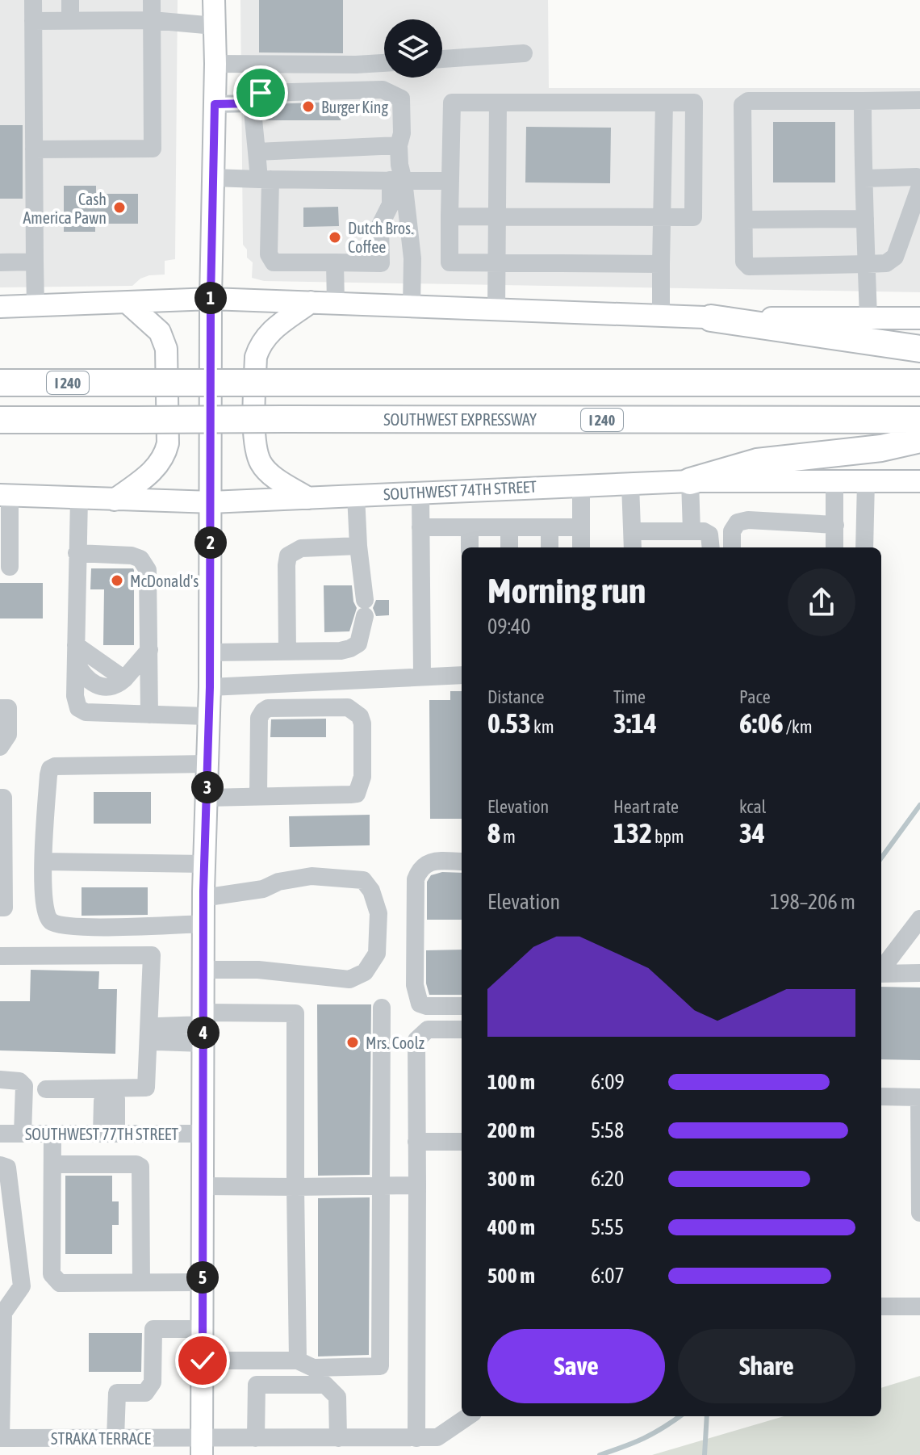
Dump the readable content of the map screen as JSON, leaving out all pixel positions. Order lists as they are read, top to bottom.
{
  "streets": {
    "highway": ["I 240", "SOUTHWEST EXPRESSWAY"],
    "main road": ["SOUTHWEST 74TH STREET"],
    "street": ["SOUTHWEST 77TH STREET", "STRAKA TERRACE"]
  },
  "places": [
    "Burger King",
    "Cash America Pawn",
    "Dutch Bros. Coffee",
    "McDonald's",
    "Mrs. Coolz"
  ],
  "page": {
    "pins": [
      "1",
      "2",
      "3",
      "4",
      "5"
    ],
    "heading": ["Morning run", "09:40"],
    "stats": [
      ["Distance", "0.53 km"],
      ["Time", "3:14"],
      ["Pace", "6:06 /km"],
      ["Elevation", "8 m"],
      ["Heart rate", "132 bpm"],
      ["kcal", "34"]
    ],
    "chart": ["Elevation", "198–206 m"],
    "list": [
      {
        "name": "100 m",
        "note": "6:09"
      },
      {
        "name": "200 m",
        "note": "5:58"
      },
      {
        "name": "300 m",
        "note": "6:20"
      },
      {
        "name": "400 m",
        "note": "5:55"
      },
      {
        "name": "500 m",
        "note": "6:07"
      }
    ],
    "buttons": ["Save", "Share"]
  }
}
